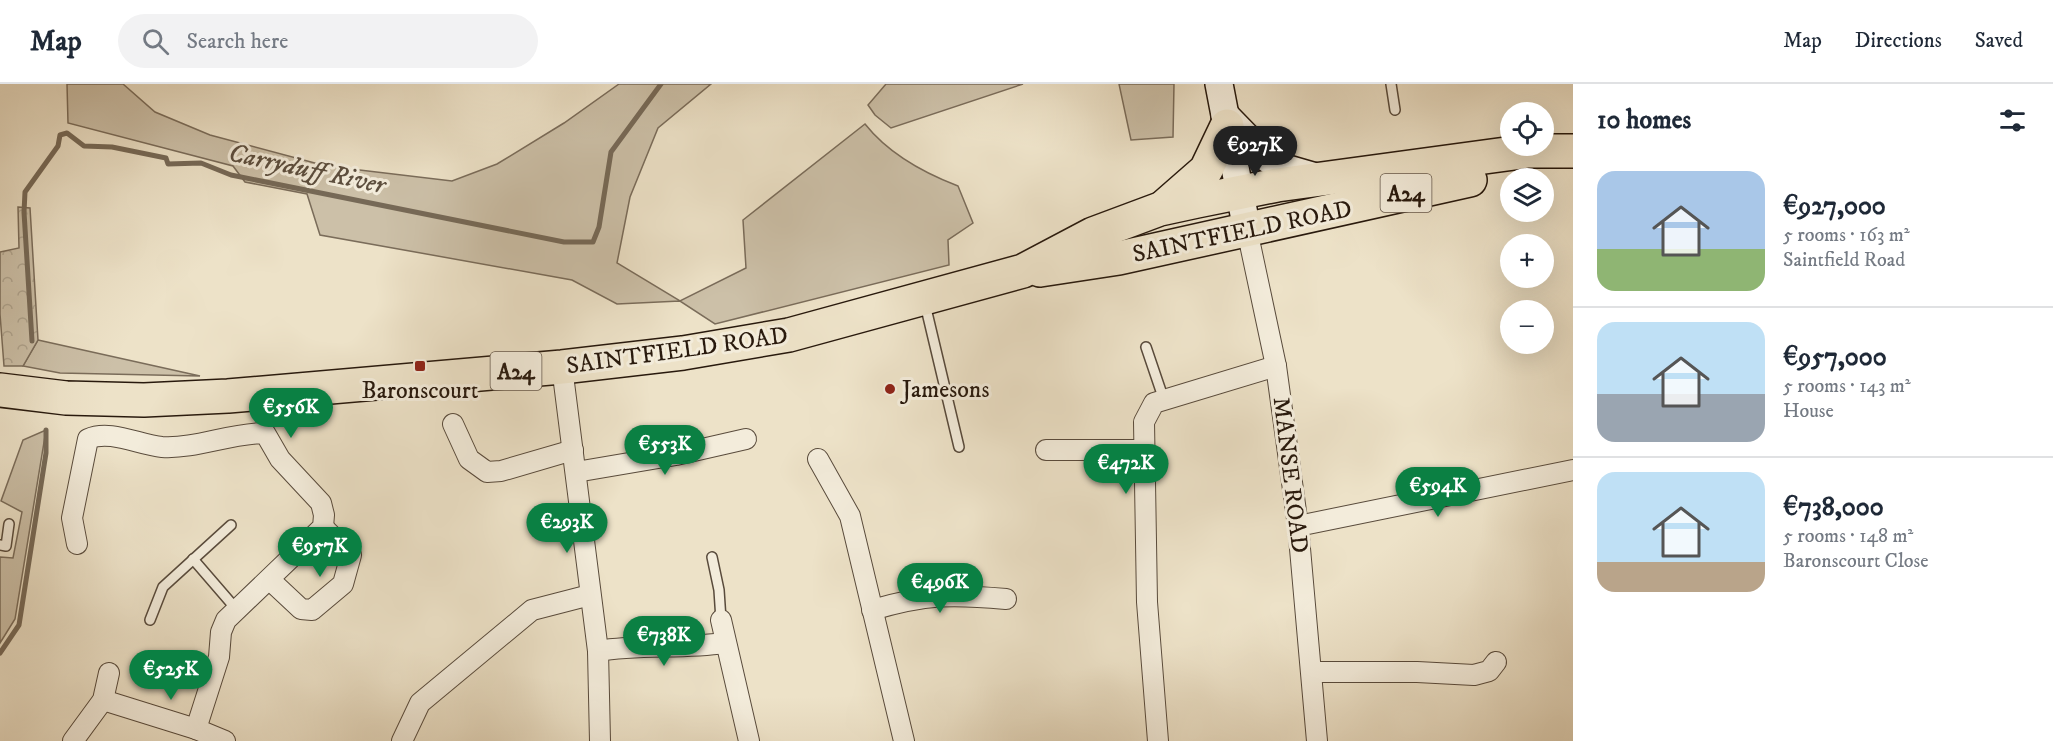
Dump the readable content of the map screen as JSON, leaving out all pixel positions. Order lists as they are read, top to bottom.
{
  "streets": {
    "highway": ["A24", "SAINTFIELD ROAD"],
    "street": ["MANSE ROAD"]
  },
  "crossings": [
    ["SAINTFIELD ROAD", "MANSE ROAD"]
  ],
  "water": ["Carryduff River"],
  "places": {
    "transit": ["Baronscourt"],
    "other": ["Jamesons"]
  },
  "page": {
    "header": "Map",
    "search": "Search here",
    "nav": ["Map", "Directions", "Saved"],
    "heading": "10 homes",
    "map_buttons": ["+", "−"],
    "price": [
      "€927K",
      "€556K",
      "€553K",
      "€472K",
      "€594K",
      "€293K",
      "€957K",
      "€496K",
      "€738K",
      "€525K"
    ],
    "list": [
      {
        "name": "€927,000",
        "note": "5 rooms · 163 m² · Saintfield Road"
      },
      {
        "name": "€957,000",
        "note": "5 rooms · 143 m² · House"
      },
      {
        "name": "€738,000",
        "note": "5 rooms · 148 m² · Baronscourt Close"
      }
    ]
  }
}
